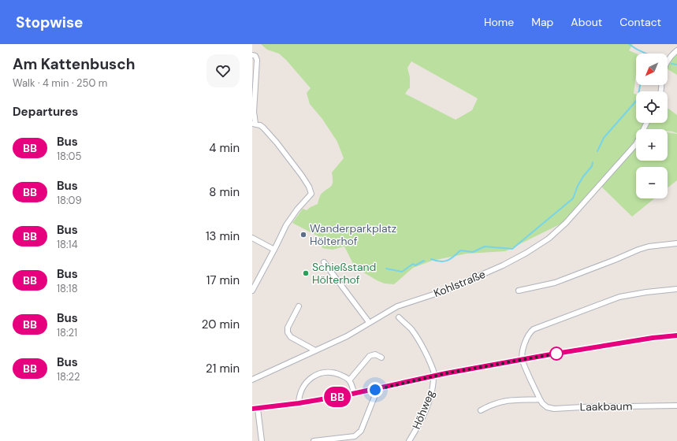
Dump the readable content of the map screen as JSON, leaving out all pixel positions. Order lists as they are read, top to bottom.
{
  "streets": {
    "street": ["Kohlstraße", "Laakbaum", "Höhweg"]
  },
  "places": ["Wanderparkplatz Hölterhof", "Schießstand Hölterhof"],
  "lines": ["bus line BB"],
  "north": "bottom left",
  "page": {
    "header": "Stopwise",
    "nav": [
      "Home",
      "Map",
      "About",
      "Contact"
    ],
    "heading": [
      ["Am Kattenbusch", "Walk · 4 min · 250 m"],
      "Departures"
    ],
    "on_map": "BB",
    "map_buttons": ["+", "−"],
    "list": [
      {
        "mark": "BB",
        "name": "Bus",
        "note": "18:05",
        "value": "4 min"
      },
      {
        "mark": "BB",
        "name": "Bus",
        "note": "18:09",
        "value": "8 min"
      },
      {
        "mark": "BB",
        "name": "Bus",
        "note": "18:14",
        "value": "13 min"
      },
      {
        "mark": "BB",
        "name": "Bus",
        "note": "18:18",
        "value": "17 min"
      },
      {
        "mark": "BB",
        "name": "Bus",
        "note": "18:21",
        "value": "20 min"
      },
      {
        "mark": "BB",
        "name": "Bus",
        "note": "18:22",
        "value": "21 min"
      }
    ]
  }
}
